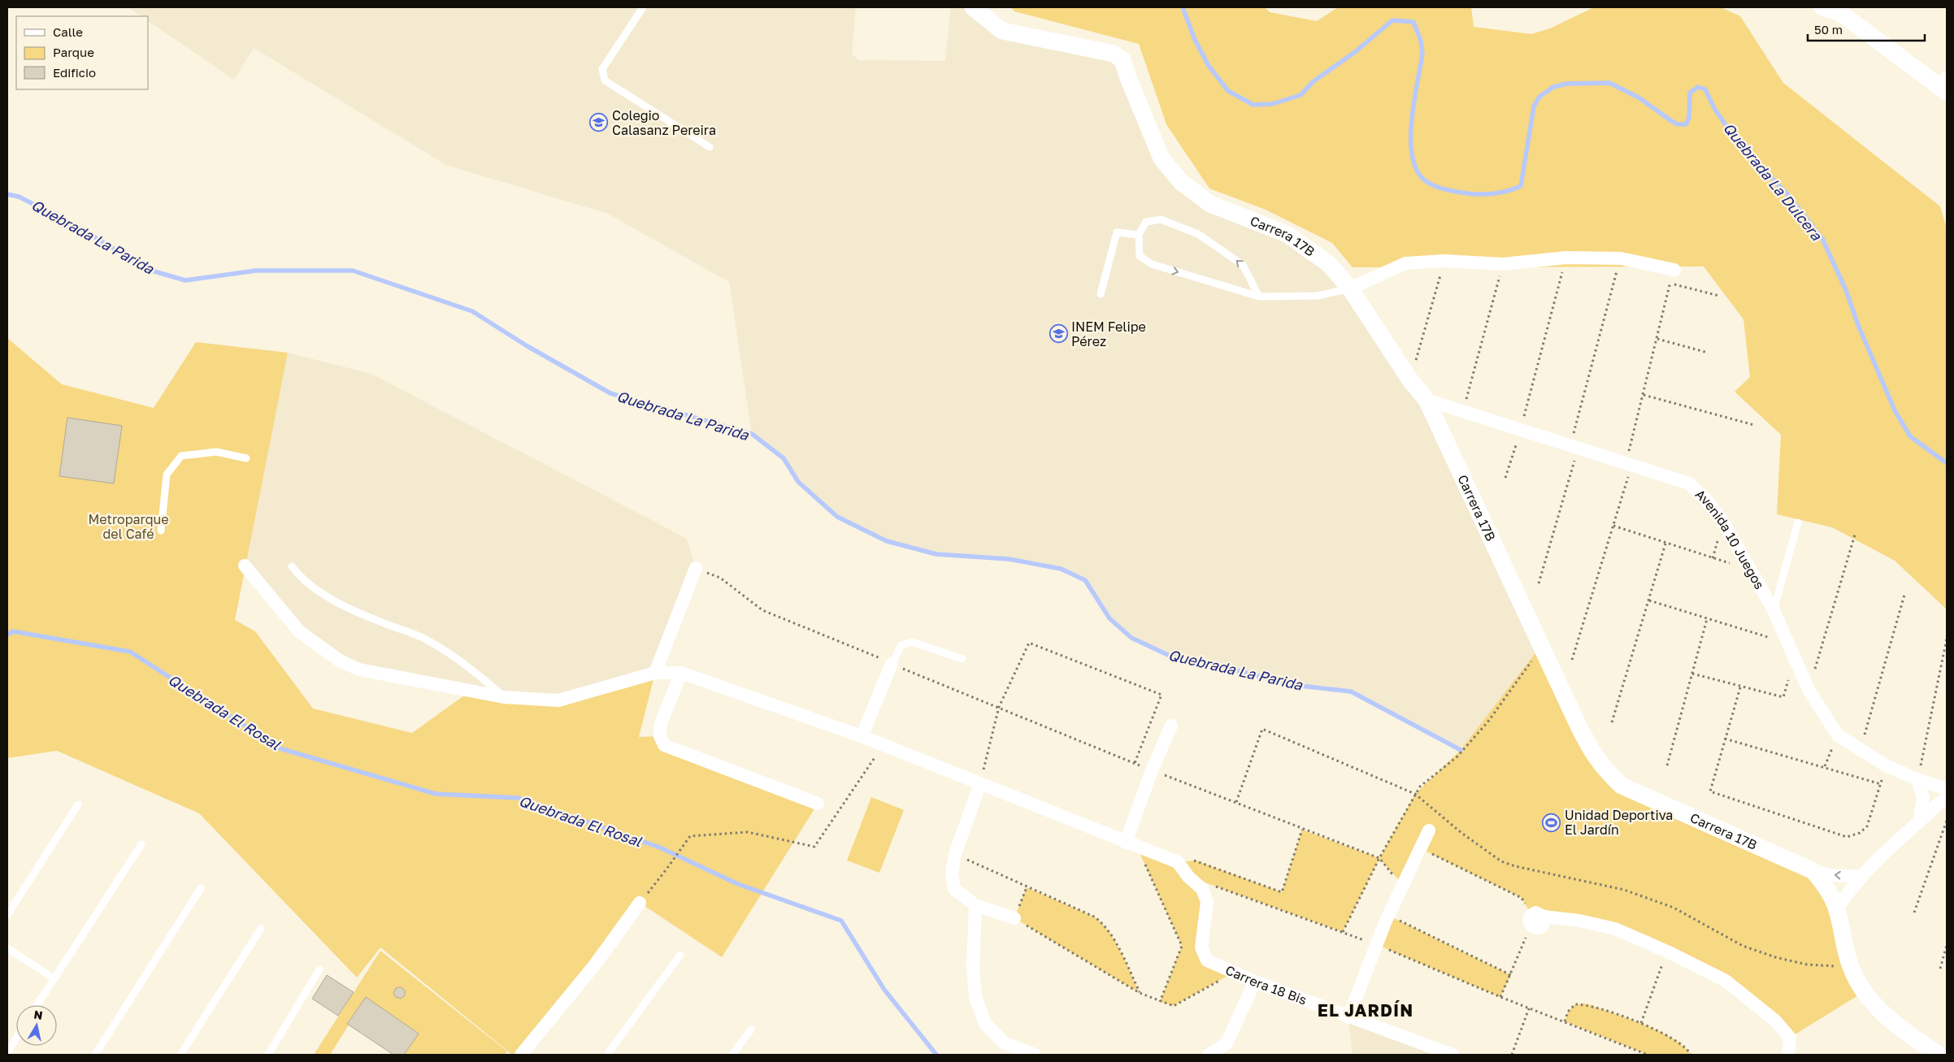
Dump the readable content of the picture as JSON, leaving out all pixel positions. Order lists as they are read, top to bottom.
{
  "streets": {
    "street": ["Carrera 17B", "Avenida 10 Juegos", "Carrera 18 Bis"]
  },
  "crossings": [
    ["Carrera 17B", "Avenida 10 Juegos"]
  ],
  "districts": ["EL JARDÍN"],
  "water": ["Quebrada La Dulcera", "Quebrada La Parida", "Quebrada El Rosal"],
  "parks": ["Metroparque del Café"],
  "places": {
    "school or university": ["Colegio Calasanz Pereira", "INEM Felipe Pérez"],
    "sports": ["Unidad Deportiva El Jardín"]
  },
  "legend": ["Calle", "Parque", "Edificio"],
  "scale_bar": "50 m",
  "north": "top"
}
